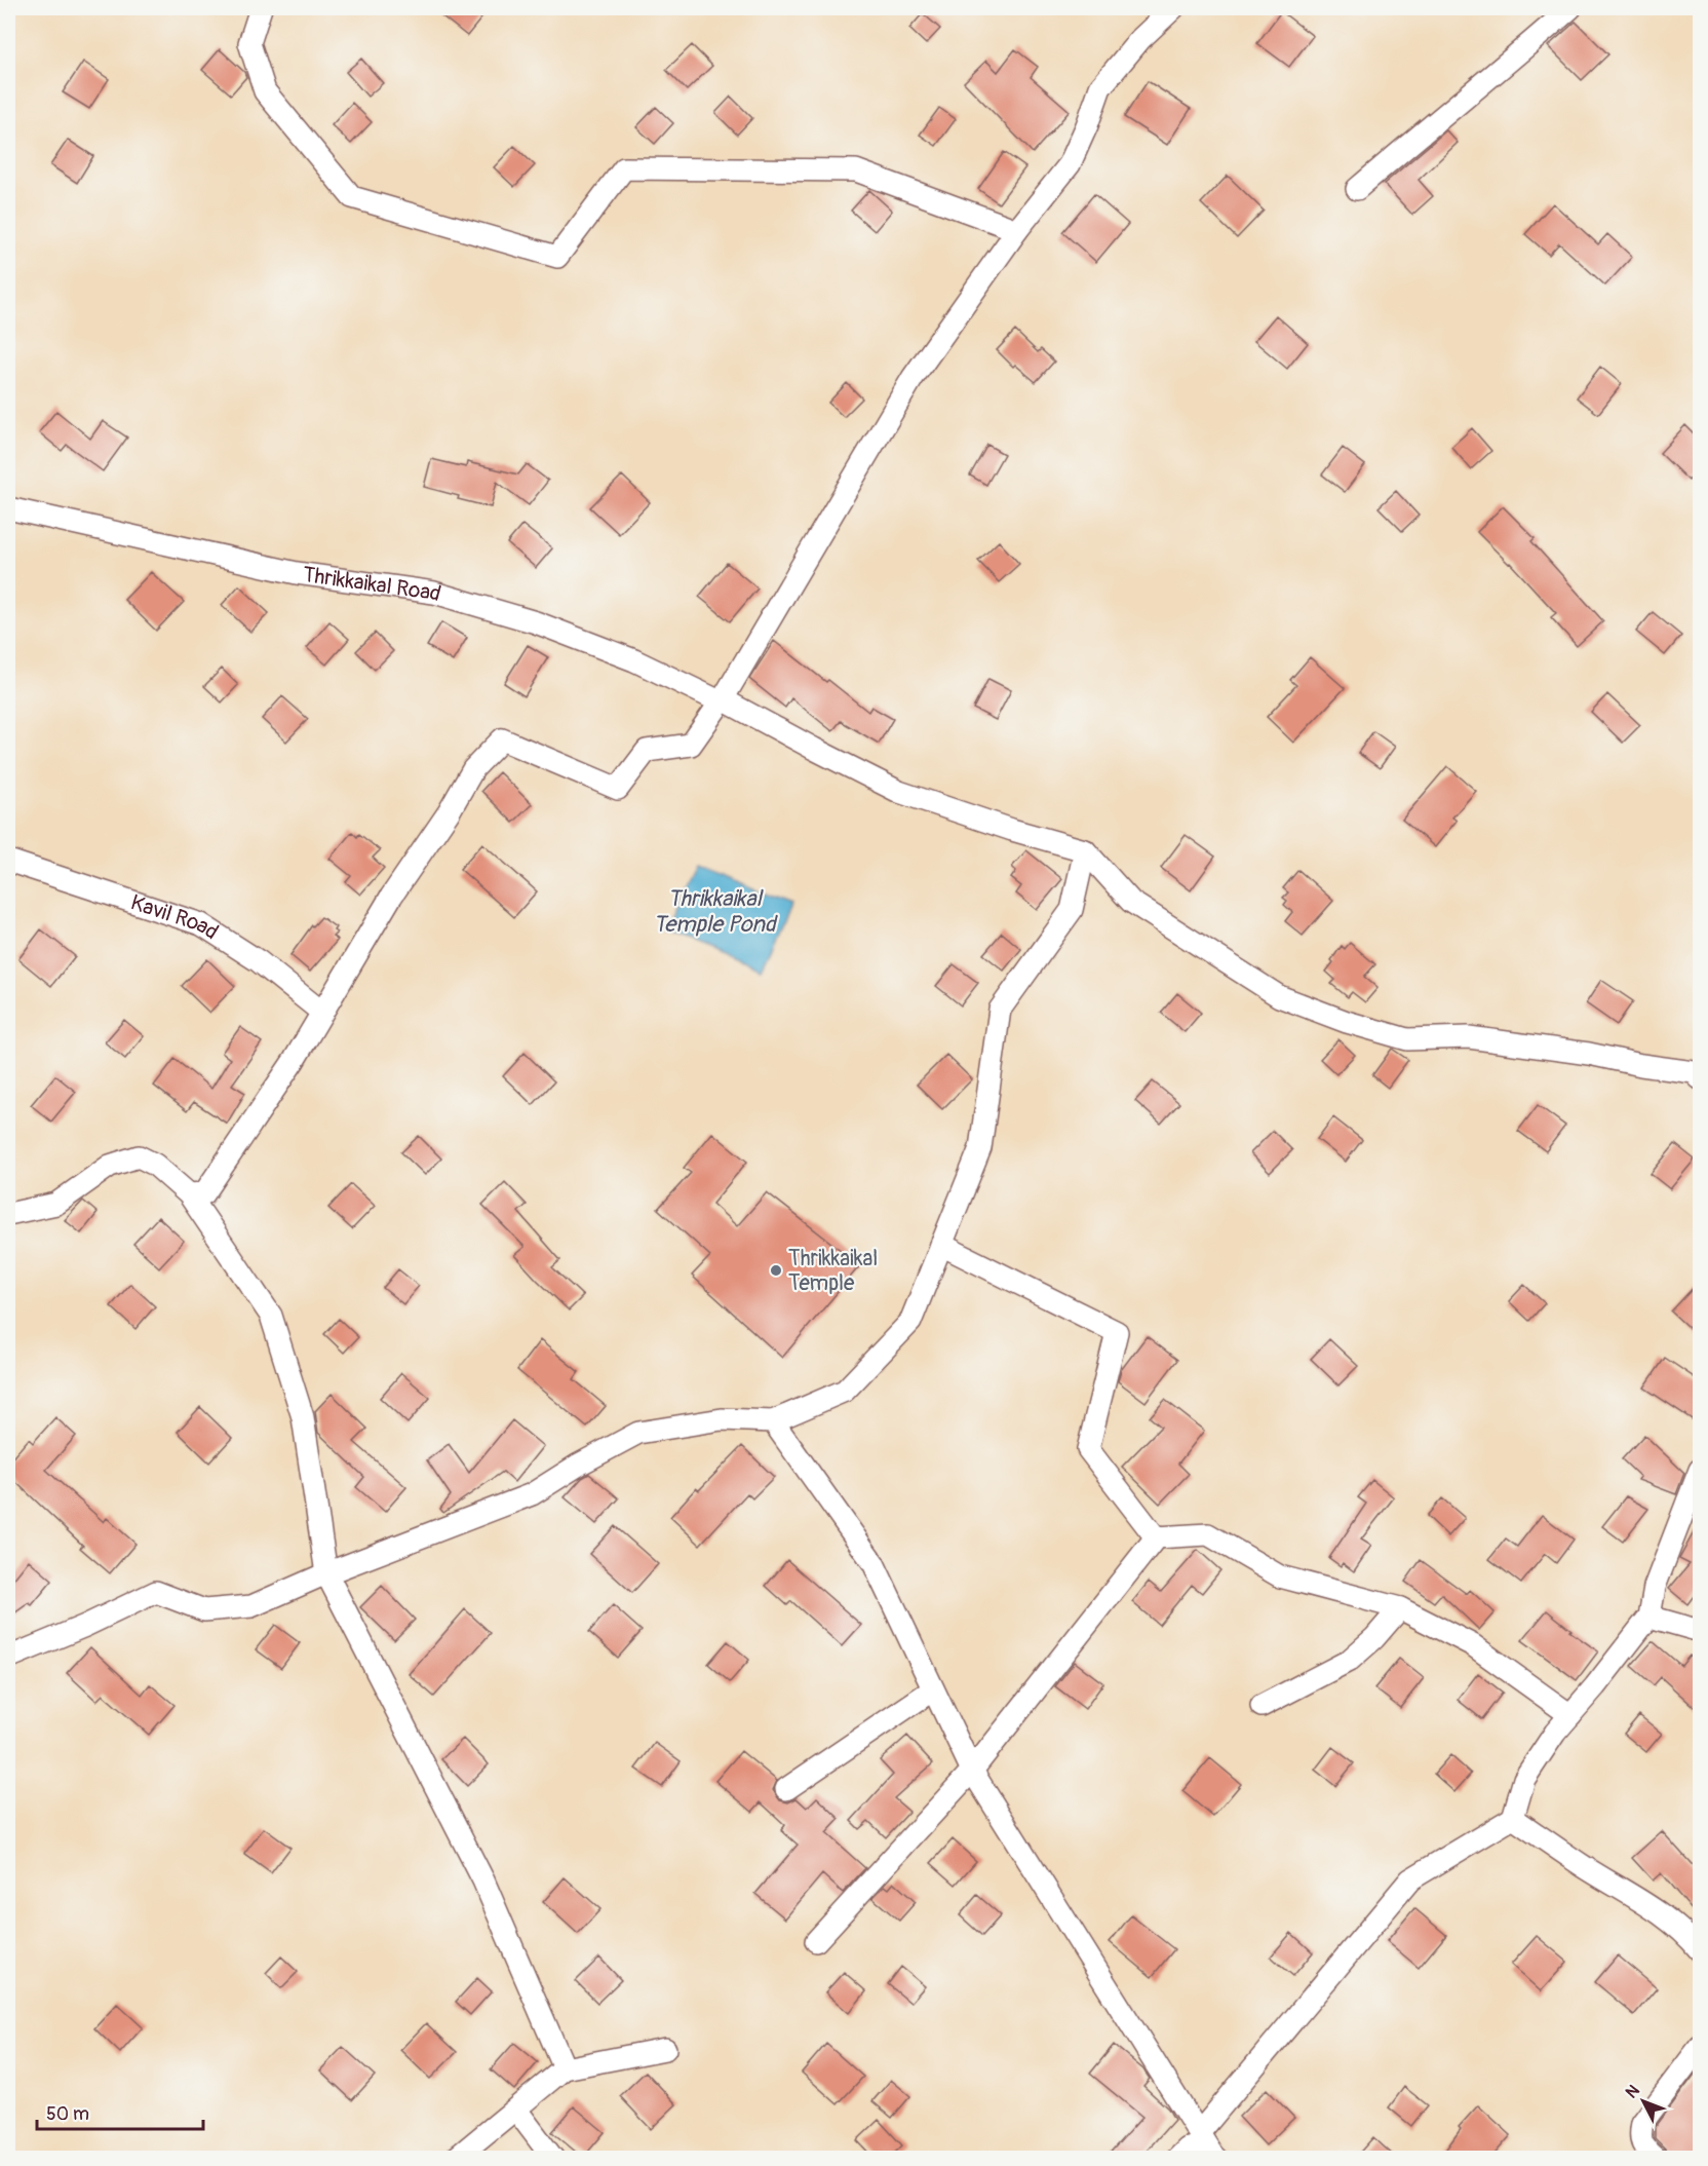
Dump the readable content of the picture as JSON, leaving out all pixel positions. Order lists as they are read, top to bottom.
{
  "streets": {
    "street": ["Thrikkaikal Road", "Kavil Road"]
  },
  "water": ["Thrikkaikal Temple Pond"],
  "places": ["Thrikkaikal Temple"],
  "scale_bar": "50 m",
  "north": "top left"
}
